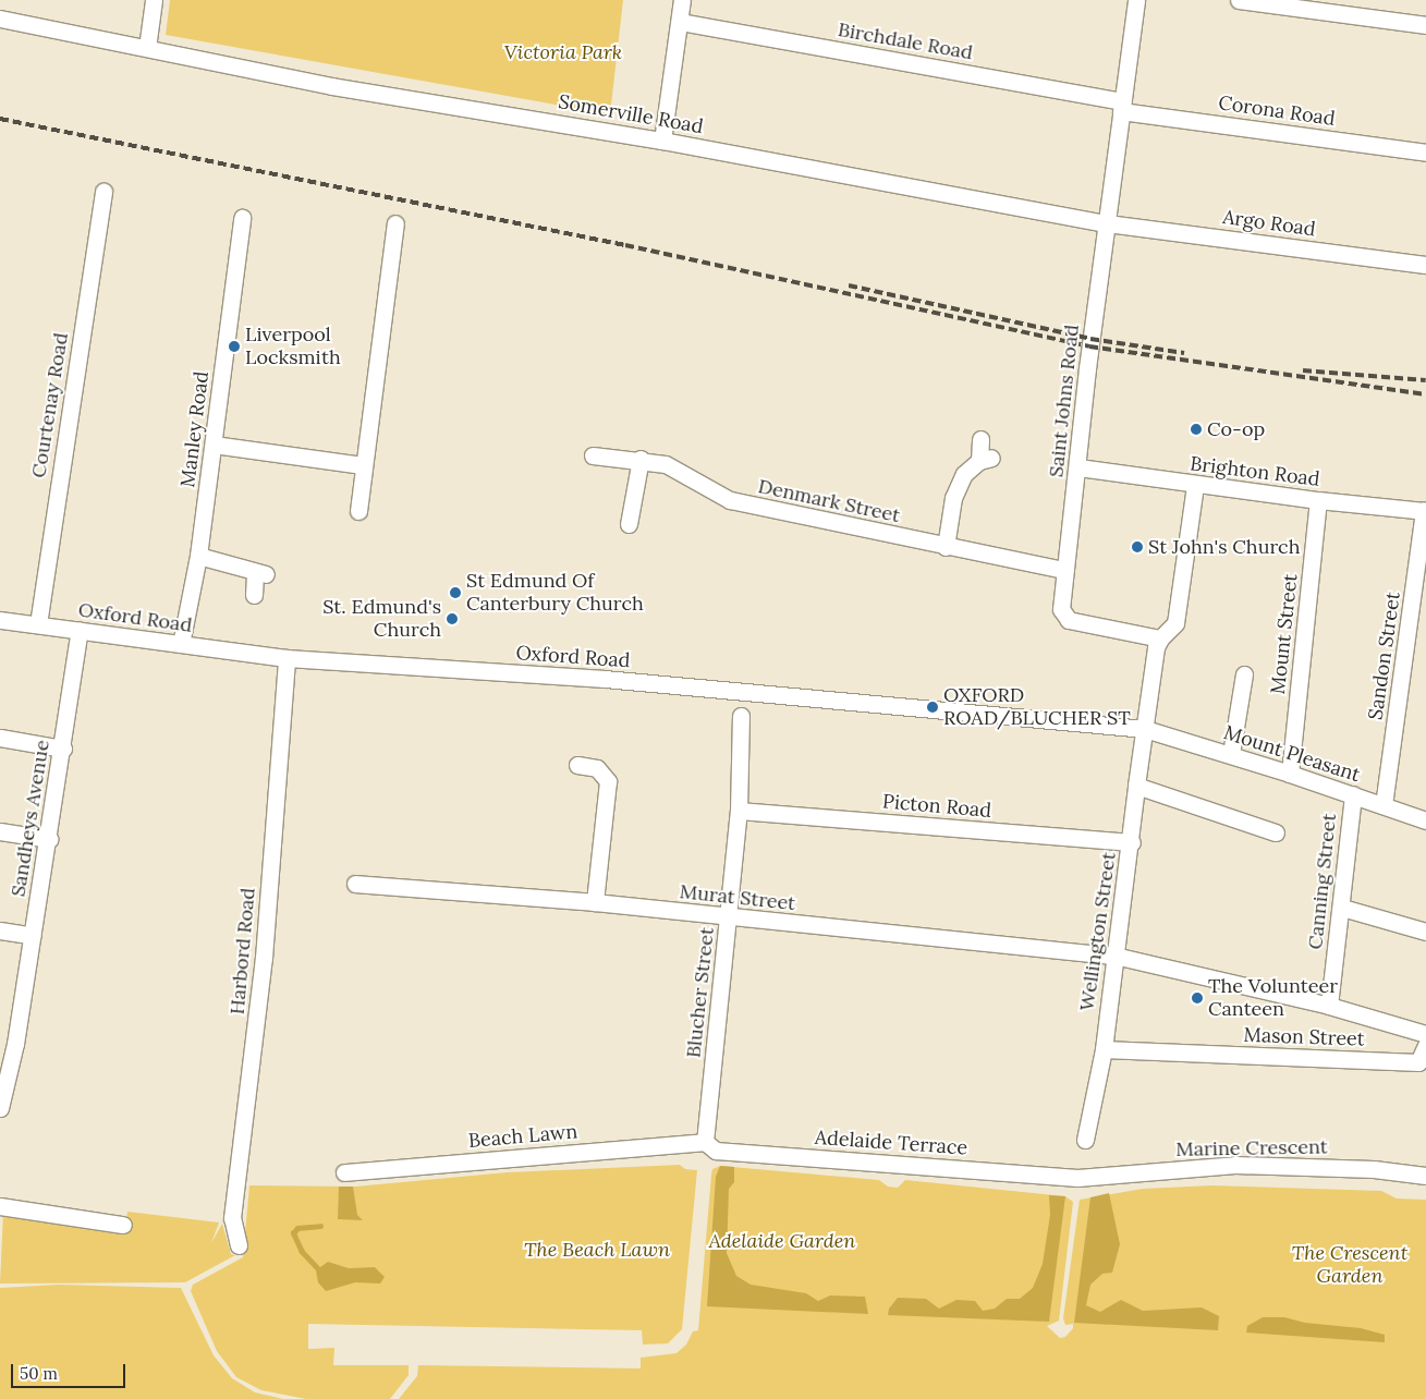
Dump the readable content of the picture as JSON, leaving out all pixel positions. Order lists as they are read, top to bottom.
{
  "streets": {
    "street": [
      "Birchdale Road",
      "Corona Road",
      "Somerville Road",
      "Argo Road",
      "Saint Johns Road",
      "Courtenay Road",
      "Manley Road",
      "Brighton Road",
      "Denmark Street",
      "Oxford Road",
      "Mount Street",
      "Sandon Street",
      "Mount Pleasant",
      "Picton Road",
      "Sandheys Avenue",
      "Canning Street",
      "Murat Street",
      "Wellington Street",
      "Harbord Road",
      "Blucher Street",
      "Mason Street",
      "Beach Lawn",
      "Adelaide Terrace",
      "Marine Crescent"
    ]
  },
  "crossings": [
    ["Birchdale Road", "Corona Road"],
    ["Birchdale Road", "Saint Johns Road"],
    ["Corona Road", "Saint Johns Road"],
    ["Somerville Road", "Argo Road"],
    ["Somerville Road", "Saint Johns Road"],
    ["Argo Road", "Saint Johns Road"],
    ["Saint Johns Road", "Brighton Road"],
    ["Saint Johns Road", "Denmark Street"],
    ["Courtenay Road", "Oxford Road"],
    ["Manley Road", "Oxford Road"],
    ["Brighton Road", "Mount Street"],
    ["Brighton Road", "Sandon Street"],
    ["Oxford Road", "Mount Pleasant"],
    ["Oxford Road", "Sandheys Avenue"],
    ["Oxford Road", "Wellington Street"],
    ["Oxford Road", "Harbord Road"],
    ["Mount Street", "Mount Pleasant"],
    ["Sandon Street", "Mount Pleasant"],
    ["Mount Pleasant", "Canning Street"],
    ["Mount Pleasant", "Wellington Street"],
    ["Picton Road", "Wellington Street"],
    ["Picton Road", "Blucher Street"],
    ["Canning Street", "Murat Street"],
    ["Murat Street", "Wellington Street"],
    ["Murat Street", "Blucher Street"],
    ["Wellington Street", "Mason Street"],
    ["Blucher Street", "Beach Lawn"],
    ["Blucher Street", "Adelaide Terrace"],
    ["Beach Lawn", "Adelaide Terrace"],
    ["Adelaide Terrace", "Marine Crescent"]
  ],
  "parks": [
    "Victoria Park",
    "Adelaide Garden",
    "The Beach Lawn",
    "The Crescent Garden"
  ],
  "places": [
    "Liverpool Locksmith",
    "Co-op",
    "St John's Church",
    "St Edmund Of Canterbury Church",
    "St. Edmund's Church",
    "OXFORD ROAD/BLUCHER ST",
    "The Volunteer Canteen"
  ],
  "scale_bar": "50 m"
}
